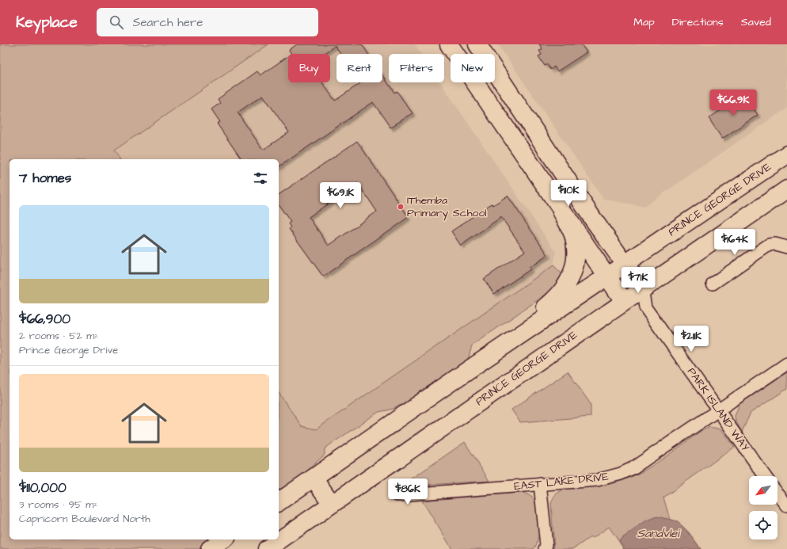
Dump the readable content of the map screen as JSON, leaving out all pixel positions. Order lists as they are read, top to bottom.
{
  "streets": {
    "main road": ["PRINCE GEORGE DRIVE"],
    "street": ["PARK ISLAND WAY", "EAST LAKE DRIVE"]
  },
  "crossings": [
    ["PRINCE GEORGE DRIVE", "PARK ISLAND WAY"],
    ["PARK ISLAND WAY", "EAST LAKE DRIVE"]
  ],
  "water": ["Sandvlei"],
  "places": ["IThemba Primary School"],
  "north": "bottom left",
  "page": {
    "header": "Keyplace",
    "search": "Search here",
    "nav": ["Map", "Directions", "Saved"],
    "chip": [
      "Buy",
      "Rent",
      "Filters",
      "New"
    ],
    "price": [
      "$66.9K",
      "$110K",
      "$69.1K",
      "$164K",
      "$71K",
      "$211K",
      "$86K"
    ],
    "heading": "7 homes",
    "list": [
      {
        "name": "$66,900",
        "note": "2 rooms · 52 m² · Prince George Drive"
      },
      {
        "name": "$110,000",
        "note": "3 rooms · 95 m² · Capricorn Boulevard North"
      }
    ]
  }
}
